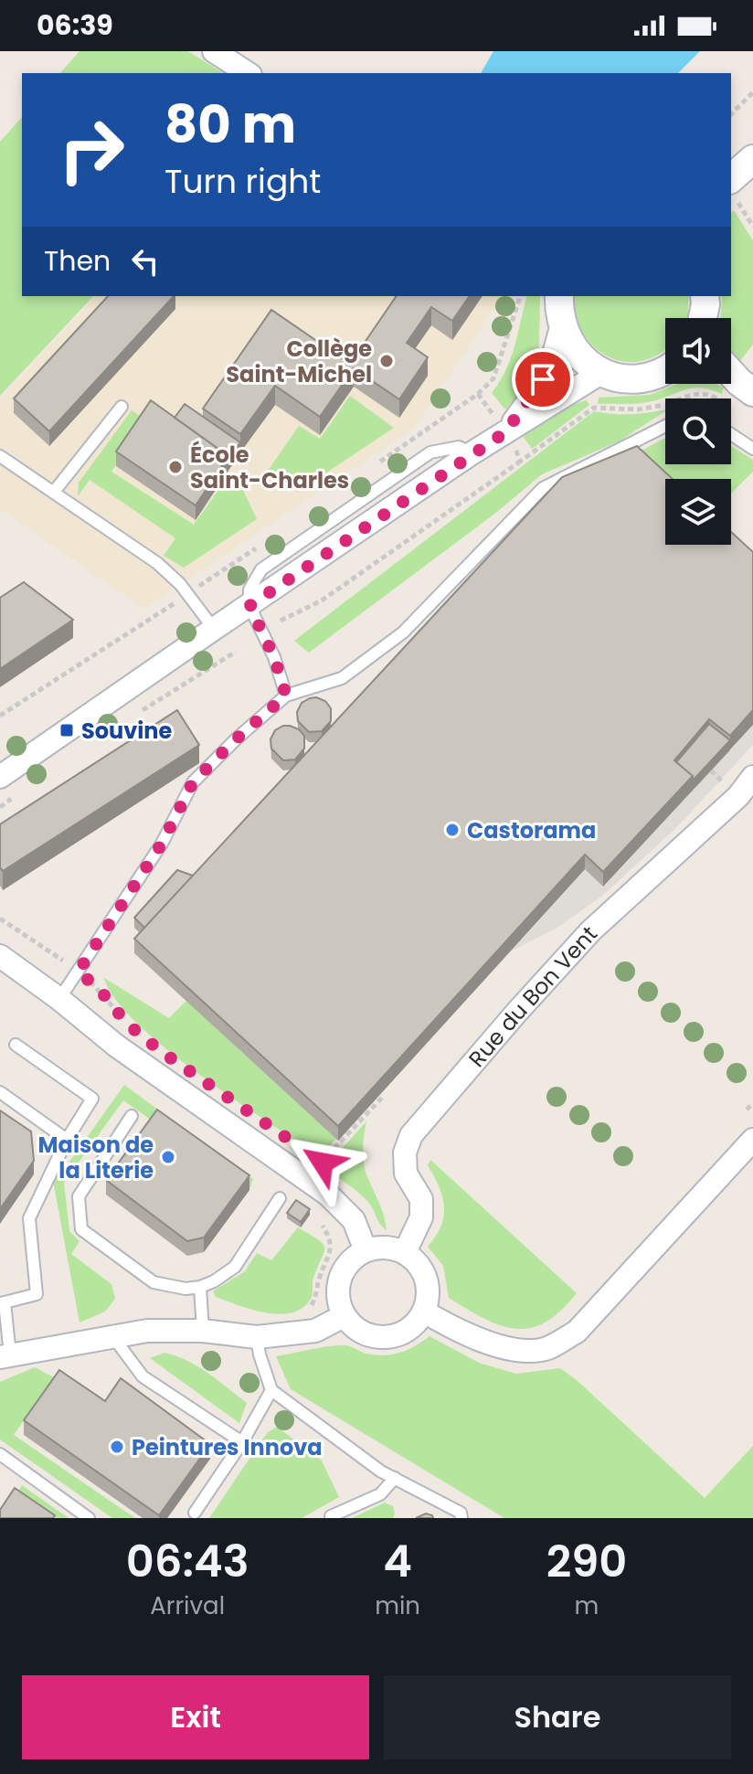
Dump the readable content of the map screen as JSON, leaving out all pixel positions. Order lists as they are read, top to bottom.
{
  "streets": {
    "street": ["Rue du Bon Vent"]
  },
  "places": {
    "other": [
      "Collège Saint-Michel",
      "École Saint-Charles",
      "Castorama",
      "Maison de la Literie",
      "Peintures Innova"
    ],
    "transit": ["Souvine"]
  },
  "page": {
    "status": "06:39",
    "turn": ["80 m", "Turn right"],
    "then": "Then",
    "eta": [
      "06:43",
      "Arrival",
      "4",
      "min",
      "290",
      "m"
    ],
    "buttons": ["Exit", "Share"]
  }
}
